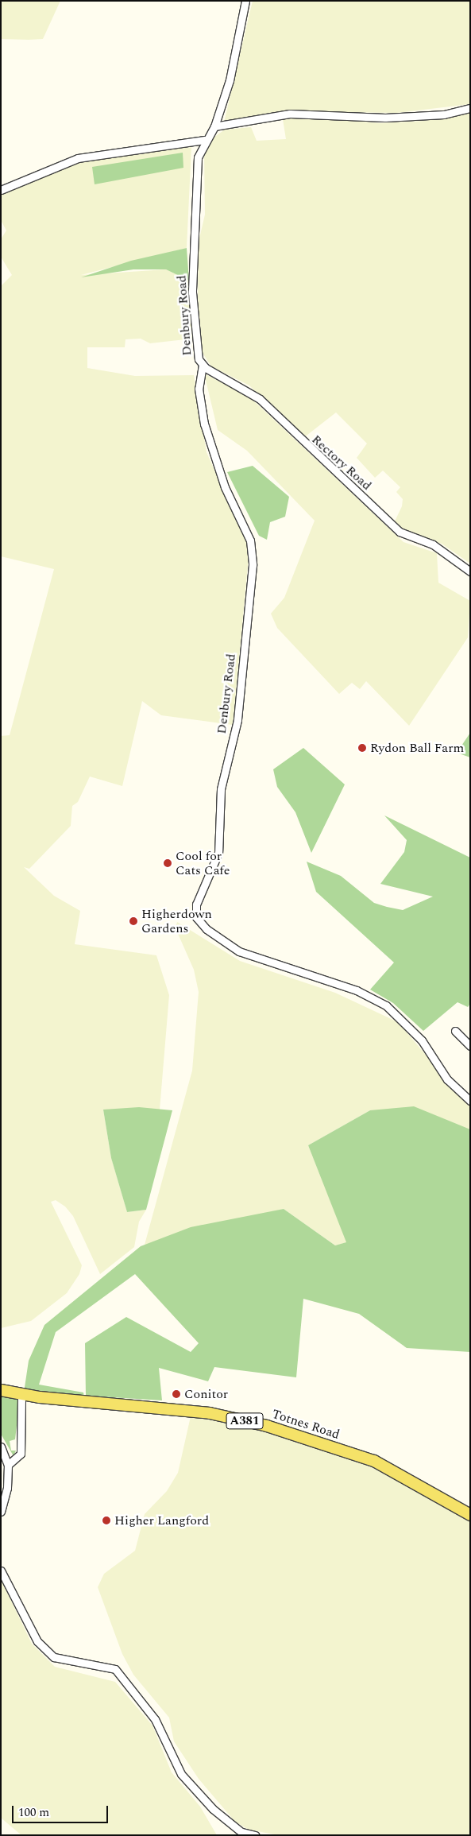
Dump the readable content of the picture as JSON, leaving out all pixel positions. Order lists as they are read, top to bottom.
{
  "streets": {
    "main road": ["A381", "Totnes Road"],
    "street": ["Denbury Road", "Rectory Road"]
  },
  "crossings": [
    ["Denbury Road", "Rectory Road"]
  ],
  "places": [
    "Rydon Ball Farm",
    "Cool for Cats Cafe",
    "Higherdown Gardens",
    "Conitor",
    "Higher Langford"
  ],
  "scale_bar": "100 m"
}
